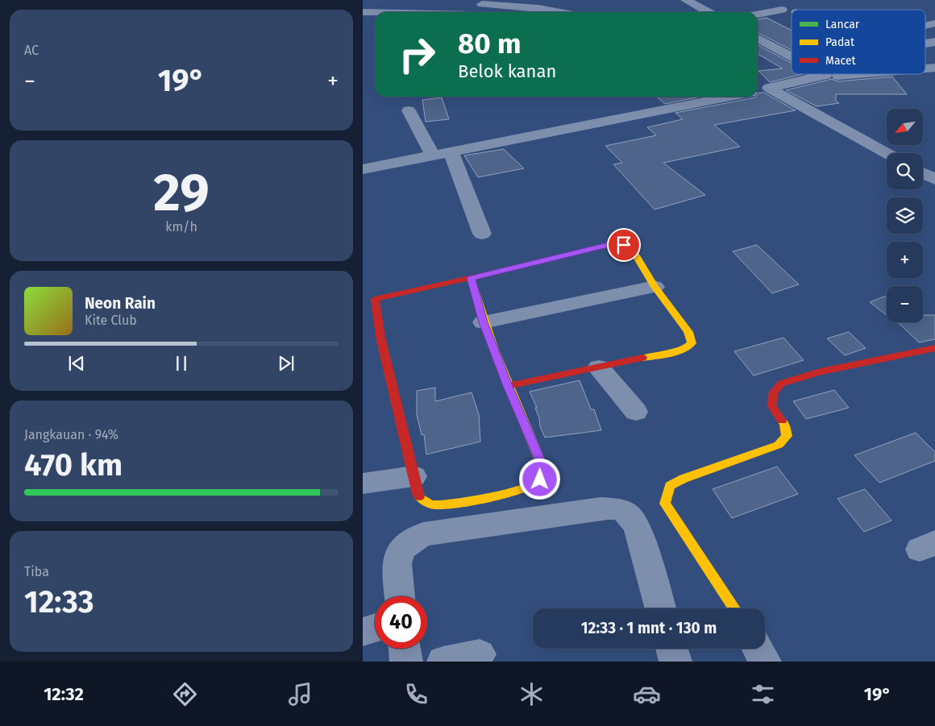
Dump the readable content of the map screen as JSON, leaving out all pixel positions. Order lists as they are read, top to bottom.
{
  "legend": ["Lancar", "Padat", "Macet"],
  "north": "bottom left",
  "page": {
    "tile": [
      "AC",
      ["29", "km/h"],
      ["Jangkauan · 94%", "470 km"],
      ["Tiba", "12:33"]
    ],
    "turn": ["80 m", "Belok kanan"],
    "heat": ["−", "19°", "+"],
    "map_buttons": ["+", "−"],
    "song": ["Neon Rain", "Kite Club"],
    "limit": "40",
    "trip": "12:33 · 1 mnt · 130 m",
    "tabs": ["12:32", "19°"]
  }
}
